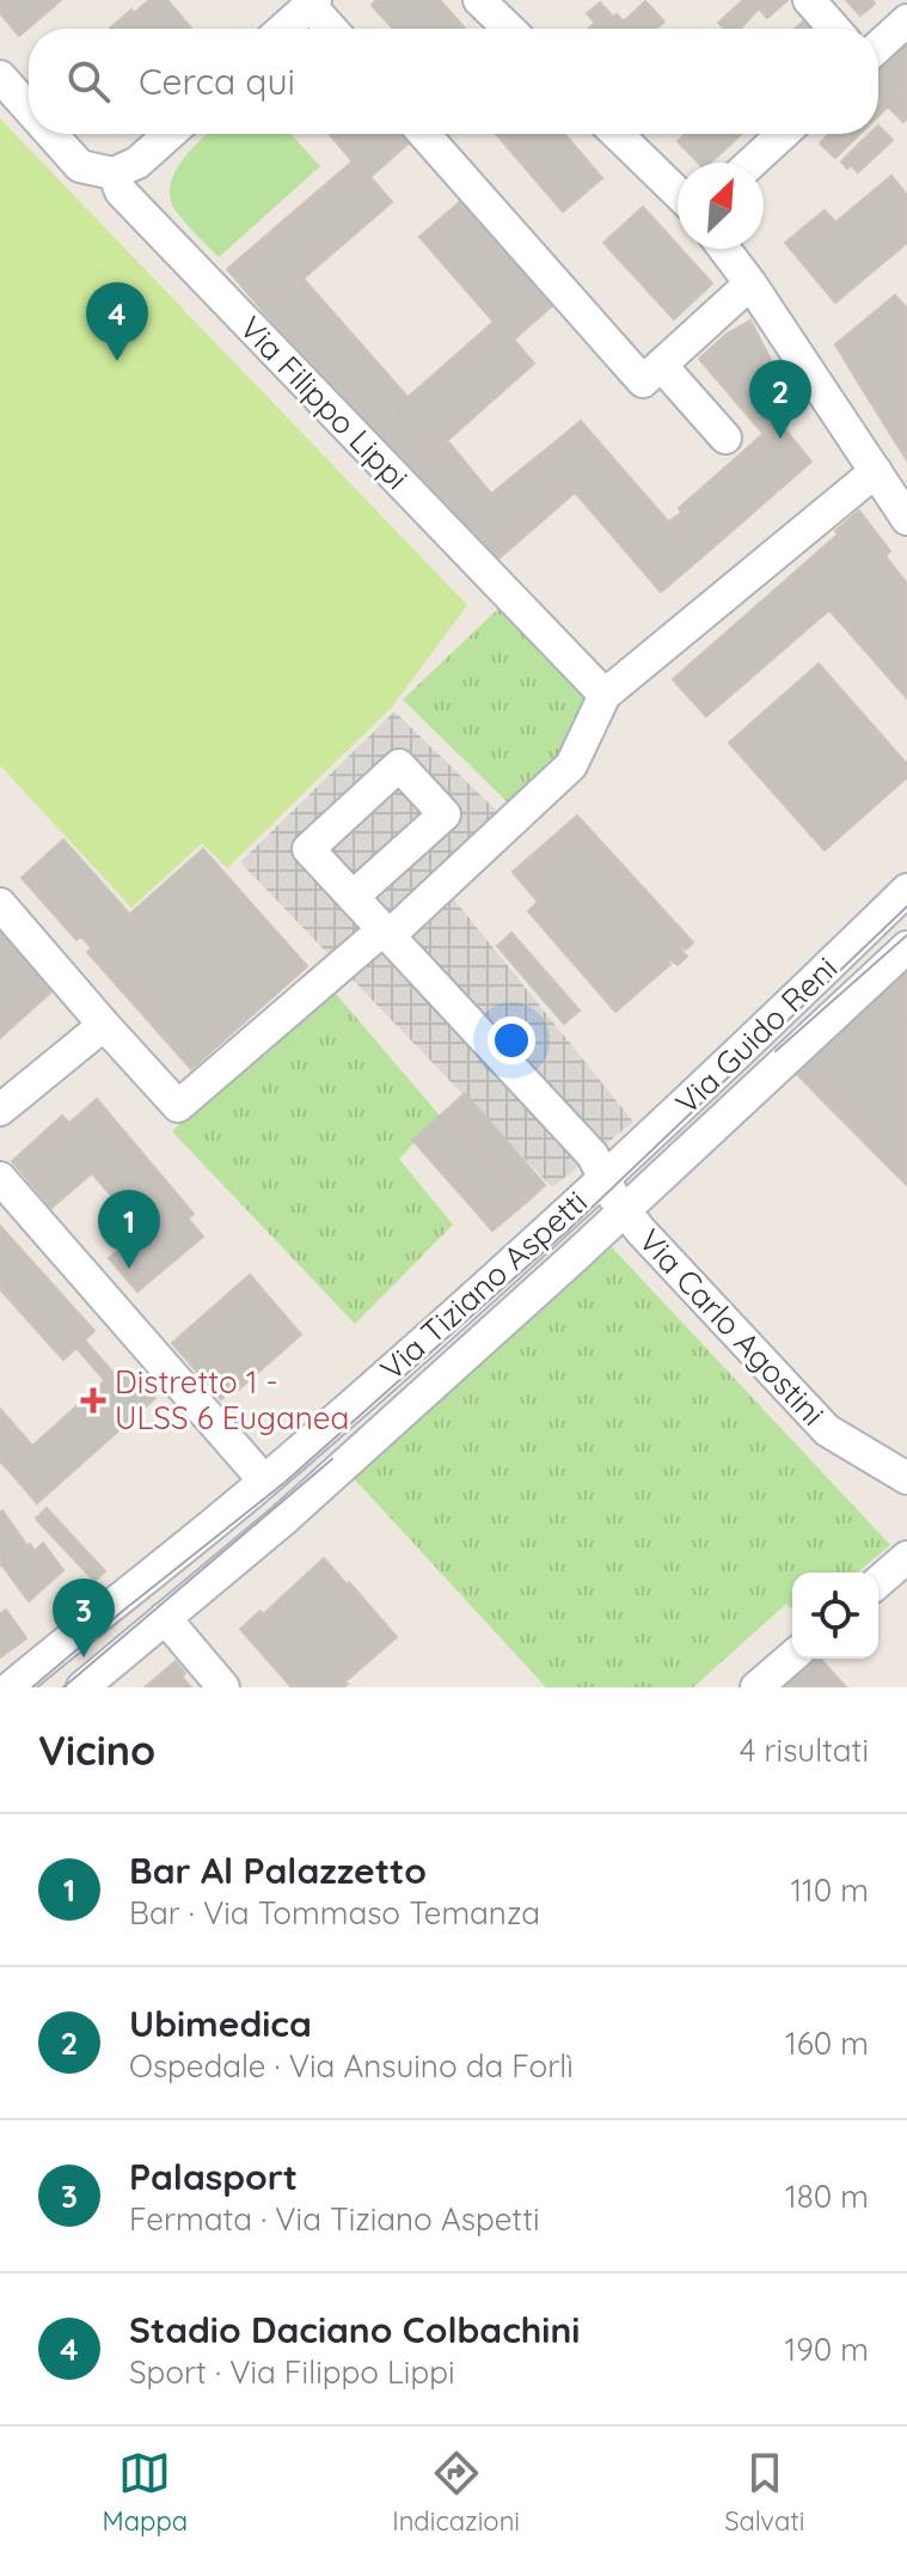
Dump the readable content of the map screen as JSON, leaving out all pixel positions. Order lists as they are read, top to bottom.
{
  "streets": {
    "street": [
      "Via Filippo Lippi",
      "Via Guido Reni",
      "Via Tiziano Aspetti",
      "Via Carlo Agostini"
    ]
  },
  "crossings": [
    ["Via Guido Reni", "Via Tiziano Aspetti"],
    ["Via Guido Reni", "Via Carlo Agostini"],
    ["Via Tiziano Aspetti", "Via Carlo Agostini"]
  ],
  "places": {
    "health": ["Distretto 1 - ULSS 6 Euganea"]
  },
  "north": "top right",
  "page": {
    "search": "Cerca qui",
    "pins": [
      "4",
      "2",
      "1",
      "3"
    ],
    "heading": ["Vicino", "4 risultati"],
    "list": [
      {
        "mark": "1",
        "name": "Bar Al Palazzetto",
        "note": "Bar · Via Tommaso Temanza",
        "value": "110 m"
      },
      {
        "mark": "2",
        "name": "Ubimedica",
        "note": "Ospedale · Via Ansuino da Forlì",
        "value": "160 m"
      },
      {
        "mark": "3",
        "name": "Palasport",
        "note": "Fermata · Via Tiziano Aspetti",
        "value": "180 m"
      },
      {
        "mark": "4",
        "name": "Stadio Daciano Colbachini",
        "note": "Sport · Via Filippo Lippi",
        "value": "190 m"
      }
    ],
    "nav": ["Mappa", "Indicazioni", "Salvati"]
  }
}
